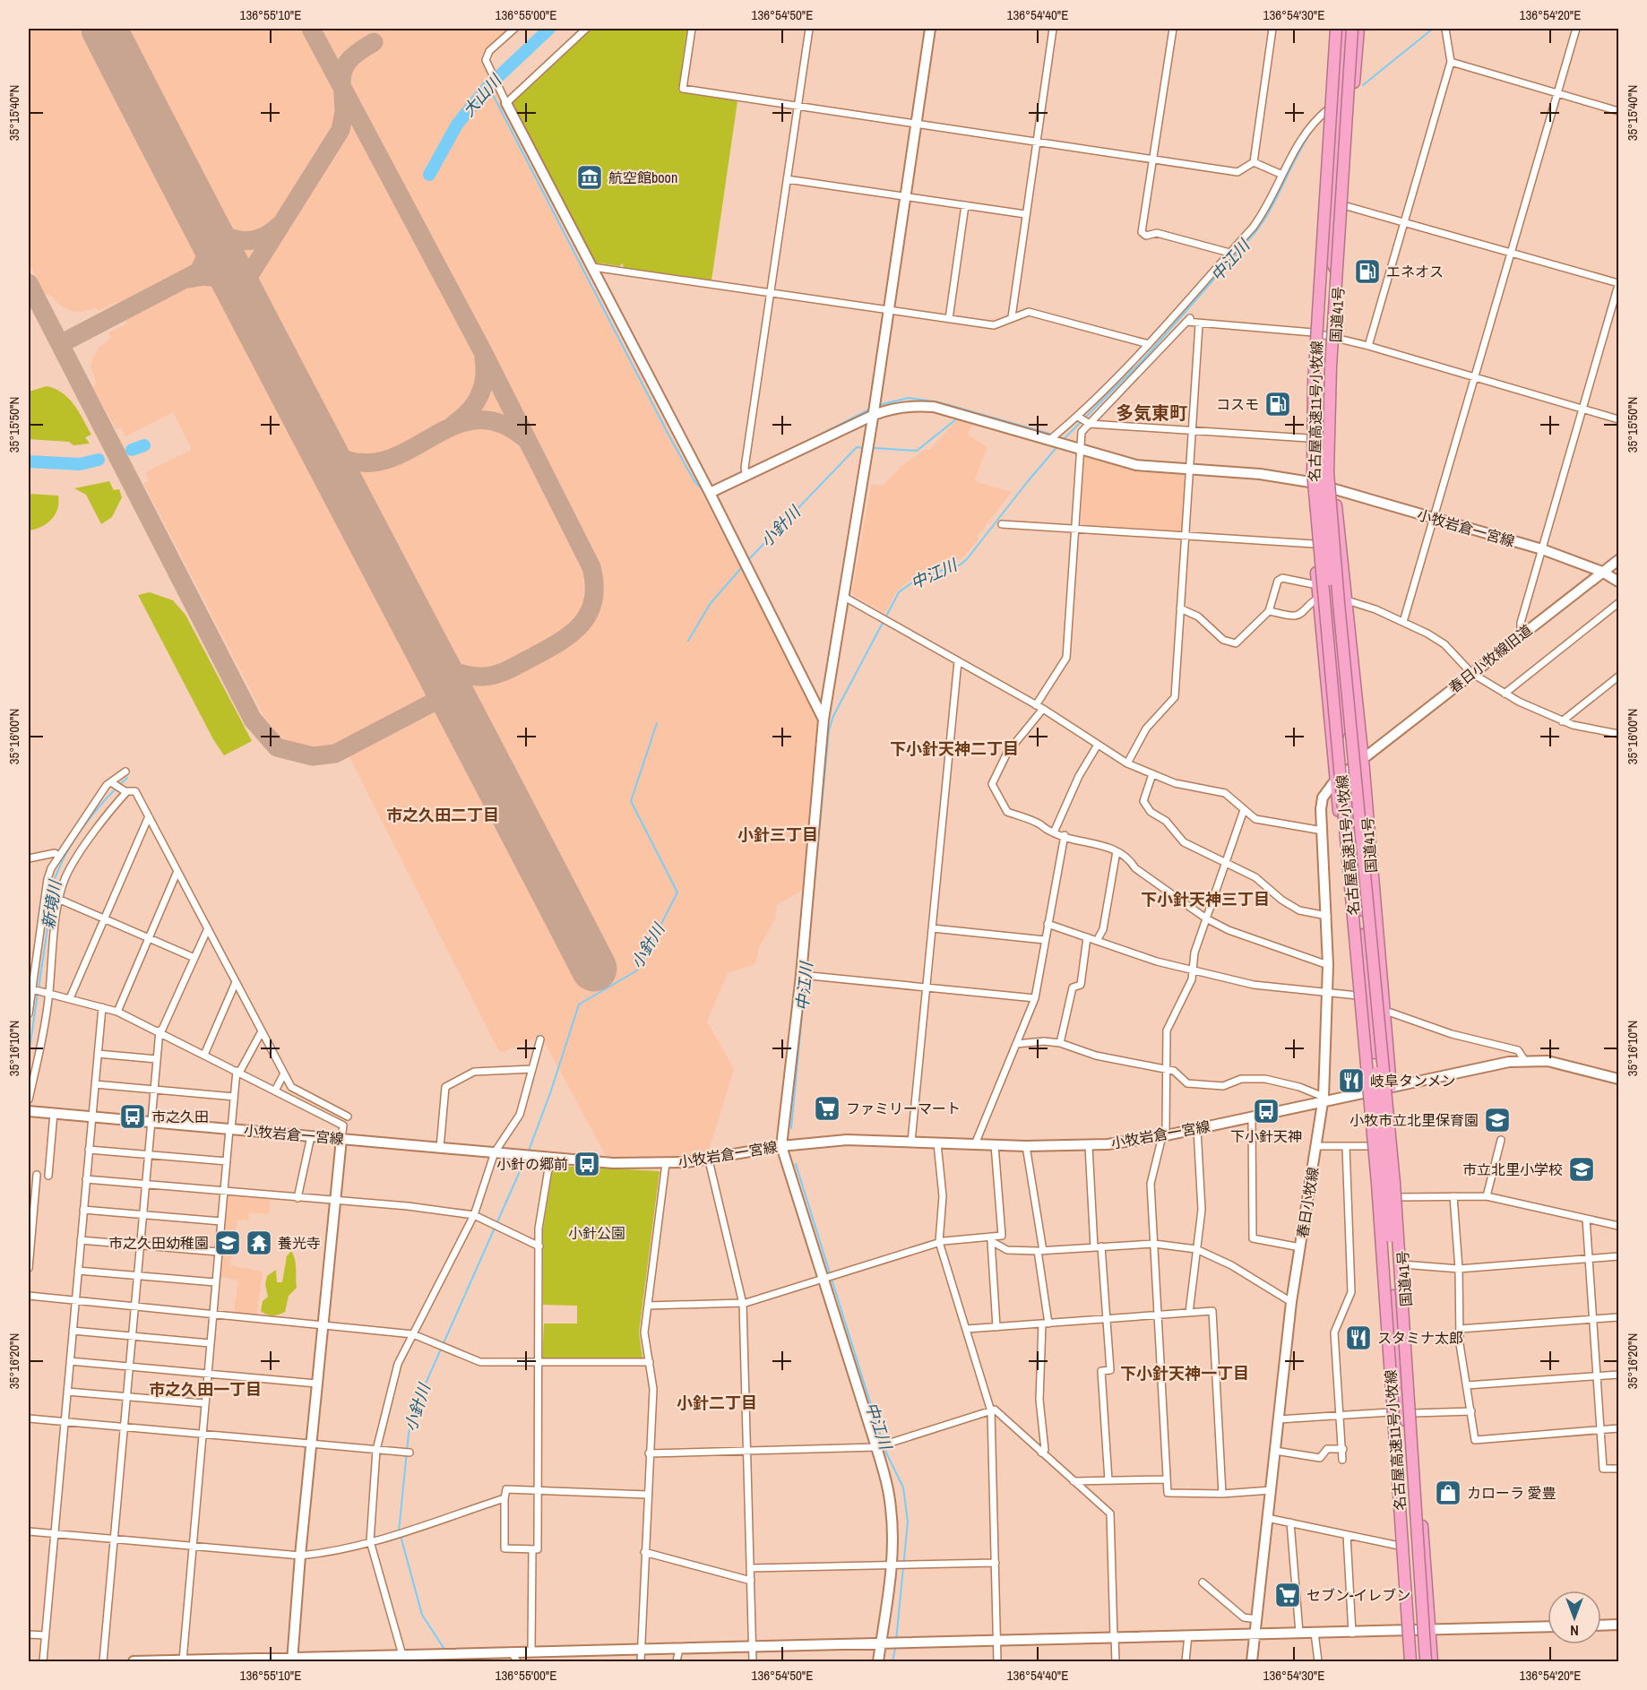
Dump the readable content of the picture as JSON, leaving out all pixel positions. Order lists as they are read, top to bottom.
{
  "streets": {
    "highway": ["国道41号", "名古屋高速11号小牧線"],
    "street": ["小牧岩倉一宮線", "春日小牧線旧道", "春日小牧線"]
  },
  "crossings": [
    ["国道41号", "名古屋高速11号小牧線"],
    ["国道41号", "小牧岩倉一宮線"],
    ["国道41号", "春日小牧線旧道"],
    ["国道41号", "春日小牧線"],
    ["小牧岩倉一宮線", "春日小牧線旧道"],
    ["小牧岩倉一宮線", "春日小牧線"],
    ["春日小牧線旧道", "春日小牧線"]
  ],
  "districts": [
    "多気東町",
    "下小針天神二丁目",
    "市之久田二丁目",
    "小針三丁目",
    "下小針天神三丁目",
    "下小針天神一丁目",
    "市之久田一丁目",
    "小針二丁目"
  ],
  "water": [
    "大山川",
    "中江川",
    "小針川",
    "新境川"
  ],
  "parks": ["小針公園"],
  "places": {
    "museum": ["航空館boon"],
    "fuel station": ["エネオス", "コスモ"],
    "restaurant": ["岐阜タンメン", "スタミナ太郎"],
    "supermarket": ["ファミリーマート", "セブン-イレブン"],
    "bus stop": ["下小針天神", "市之久田", "小針の郷前"],
    "school or university": ["小牧市立北里保育園", "市立北里小学校", "市之久田幼稚園"],
    "temple": ["養光寺"],
    "shop": ["カローラ 愛豊"]
  },
  "north": "bottom",
  "coordinates": [
    "136°55'10\"E",
    "136°55'00\"E",
    "136°54'50\"E",
    "136°54'40\"E",
    "136°54'30\"E",
    "136°54'20\"E",
    "35°15'40\"N",
    "35°15'50\"N",
    "35°16'00\"N",
    "35°16'10\"N",
    "35°16'20\"N"
  ]
}
